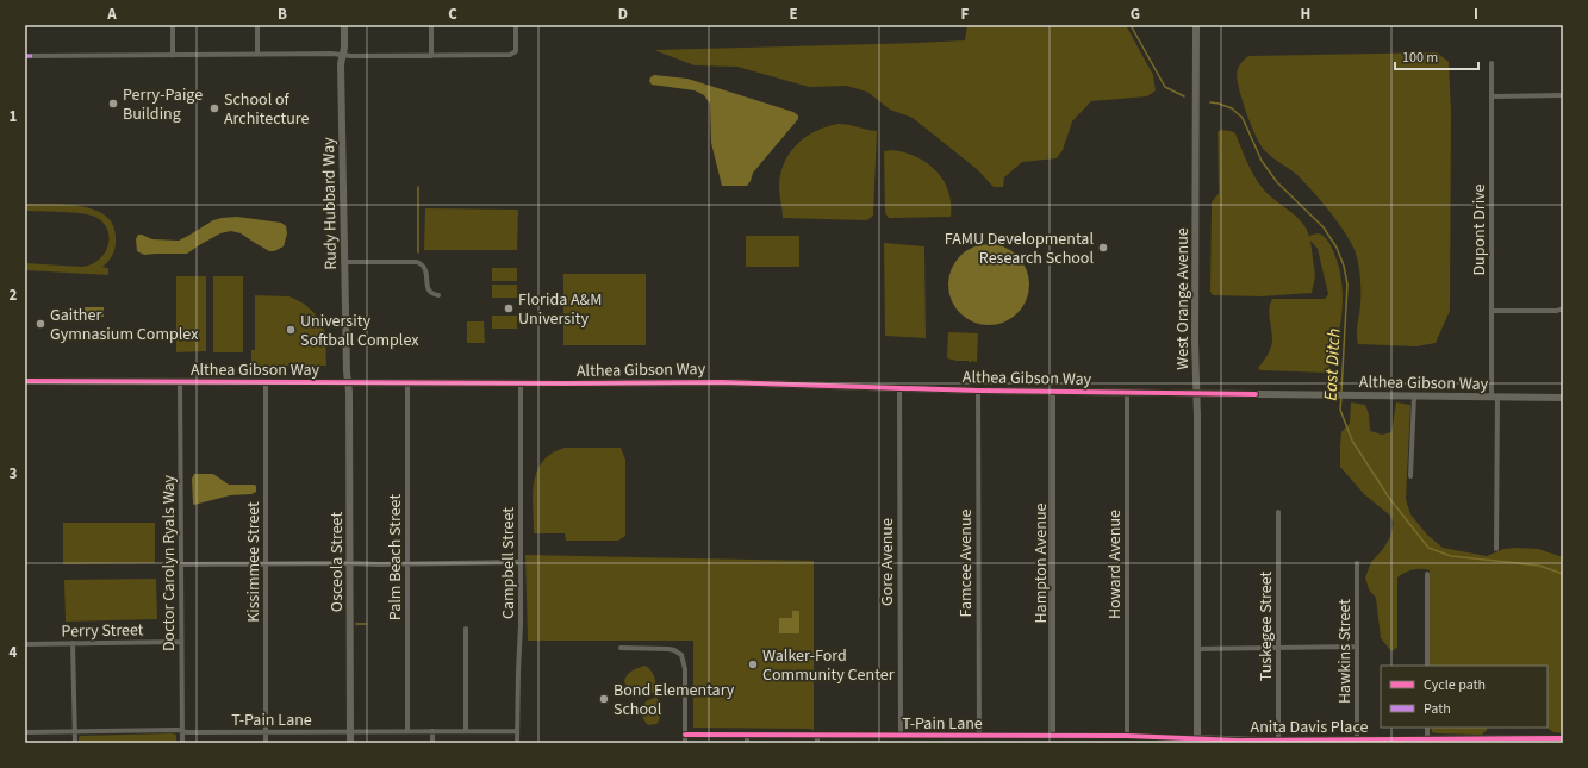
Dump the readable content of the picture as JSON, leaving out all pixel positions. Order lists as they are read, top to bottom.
{
  "streets": {
    "street": [
      "Rudy Hubbard Way",
      "Dupont Drive",
      "West Orange Avenue",
      "Althea Gibson Way",
      "Palm Beach Street",
      "Kissimmee Street",
      "Osceola Street",
      "Gore Avenue",
      "Doctor Carolyn Ryals Way",
      "Campbell Street",
      "Famcee Avenue",
      "Hampton Avenue",
      "Howard Avenue",
      "Tuskegee Street",
      "Perry Street",
      "Hawkins Street",
      "T-Pain Lane",
      "Anita Davis Place"
    ]
  },
  "crossings": [
    ["Rudy Hubbard Way", "Althea Gibson Way"],
    ["Rudy Hubbard Way", "Osceola Street"],
    ["Dupont Drive", "Althea Gibson Way"],
    ["West Orange Avenue", "Althea Gibson Way"],
    ["West Orange Avenue", "T-Pain Lane"],
    ["West Orange Avenue", "Anita Davis Place"],
    ["Althea Gibson Way", "Palm Beach Street"],
    ["Althea Gibson Way", "Kissimmee Street"],
    ["Althea Gibson Way", "Osceola Street"],
    ["Althea Gibson Way", "Gore Avenue"],
    ["Althea Gibson Way", "Doctor Carolyn Ryals Way"],
    ["Althea Gibson Way", "Campbell Street"],
    ["Althea Gibson Way", "Famcee Avenue"],
    ["Althea Gibson Way", "Hampton Avenue"],
    ["Althea Gibson Way", "Howard Avenue"],
    ["Palm Beach Street", "T-Pain Lane"],
    ["Kissimmee Street", "T-Pain Lane"],
    ["Osceola Street", "T-Pain Lane"],
    ["Gore Avenue", "T-Pain Lane"],
    ["Doctor Carolyn Ryals Way", "Perry Street"],
    ["Doctor Carolyn Ryals Way", "T-Pain Lane"],
    ["Campbell Street", "T-Pain Lane"],
    ["Famcee Avenue", "T-Pain Lane"],
    ["Hampton Avenue", "T-Pain Lane"],
    ["Howard Avenue", "T-Pain Lane"],
    ["Tuskegee Street", "Anita Davis Place"],
    ["Hawkins Street", "Anita Davis Place"],
    ["T-Pain Lane", "Anita Davis Place"]
  ],
  "water": ["East Ditch"],
  "places": [
    "Perry-Paige Building",
    "School of Architecture",
    "FAMU Developmental Research School",
    "Florida A&M University",
    "Gaither Gymnasium Complex",
    "University Softball Complex",
    "Walker-Ford Community Center",
    "Bond Elementary School"
  ],
  "legend": ["Cycle path", "Path"],
  "scale_bar": "100 m",
  "grid": {
    "columns": [
      "A",
      "B",
      "C",
      "D",
      "E",
      "F",
      "G",
      "H",
      "I"
    ],
    "rows": [
      "1",
      "2",
      "3",
      "4"
    ]
  }
}
